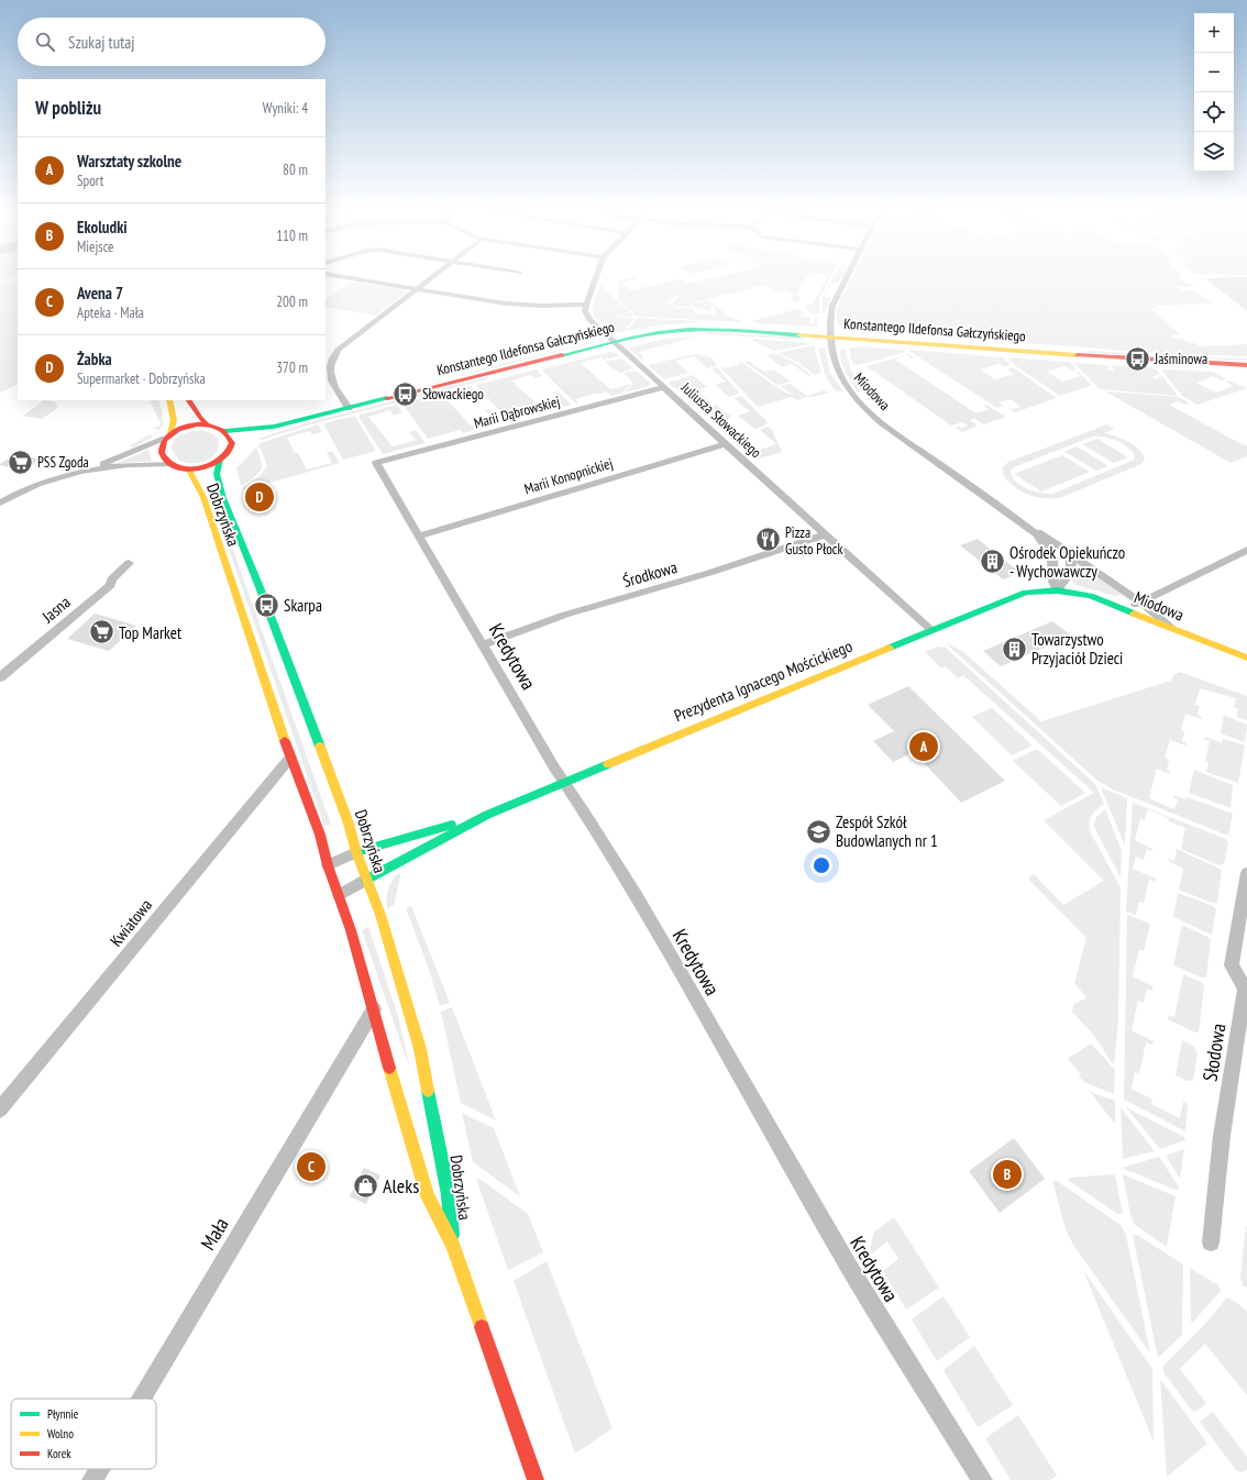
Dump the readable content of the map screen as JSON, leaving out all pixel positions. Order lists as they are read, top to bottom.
{
  "streets": {
    "street": [
      "Konstantego Ildefonsa Gałczyńskiego",
      "Miodowa",
      "Marii Dąbrowskiej",
      "Juliusza Słowackiego",
      "Marii Konopnickiej",
      "Dobrzyńska",
      "Środkowa",
      "Jasna",
      "Kredytowa",
      "Prezydenta Ignacego Mościckiego",
      "Kwiatowa",
      "Słodowa",
      "Mała"
    ]
  },
  "crossings": [
    ["Konstantego Ildefonsa Gałczyńskiego", "Miodowa"],
    ["Konstantego Ildefonsa Gałczyńskiego", "Juliusza Słowackiego"],
    ["Konstantego Ildefonsa Gałczyńskiego", "Dobrzyńska"],
    ["Miodowa", "Prezydenta Ignacego Mościckiego"],
    ["Marii Dąbrowskiej", "Juliusza Słowackiego"],
    ["Marii Dąbrowskiej", "Kredytowa"],
    ["Juliusza Słowackiego", "Marii Konopnickiej"],
    ["Juliusza Słowackiego", "Środkowa"],
    ["Juliusza Słowackiego", "Prezydenta Ignacego Mościckiego"],
    ["Marii Konopnickiej", "Kredytowa"],
    ["Dobrzyńska", "Prezydenta Ignacego Mościckiego"],
    ["Dobrzyńska", "Kwiatowa"],
    ["Dobrzyńska", "Mała"],
    ["Środkowa", "Kredytowa"],
    ["Kredytowa", "Prezydenta Ignacego Mościckiego"]
  ],
  "places": {
    "bus stop": ["Jaśminowa", "Słowackiego", "Skarpa"],
    "supermarket": ["PSS Zgoda", "Top Market"],
    "restaurant": ["Pizza Gusto Płock"],
    "building": ["Ośrodek Opiekuńczo - Wychowawczy", "Towarzystwo Przyjaciół Dzieci"],
    "school or university": ["Zespół Szkół Budowlanych nr 1"],
    "shop": ["Aleks"]
  },
  "legend": ["Płynnie", "Wolno", "Korek"],
  "page": {
    "map_buttons": ["+", "−"],
    "search": "Szukaj tutaj",
    "heading": ["W pobliżu", "Wyniki: 4"],
    "list": [
      {
        "mark": "A",
        "name": "Warsztaty szkolne",
        "note": "Sport",
        "value": "80 m"
      },
      {
        "mark": "B",
        "name": "Ekoludki",
        "note": "Miejsce",
        "value": "110 m"
      },
      {
        "mark": "C",
        "name": "Avena 7",
        "note": "Apteka · Mała",
        "value": "200 m"
      },
      {
        "mark": "D",
        "name": "Żabka",
        "note": "Supermarket · Dobrzyńska",
        "value": "370 m"
      }
    ],
    "pins": [
      "D",
      "A",
      "C",
      "B"
    ]
  }
}
